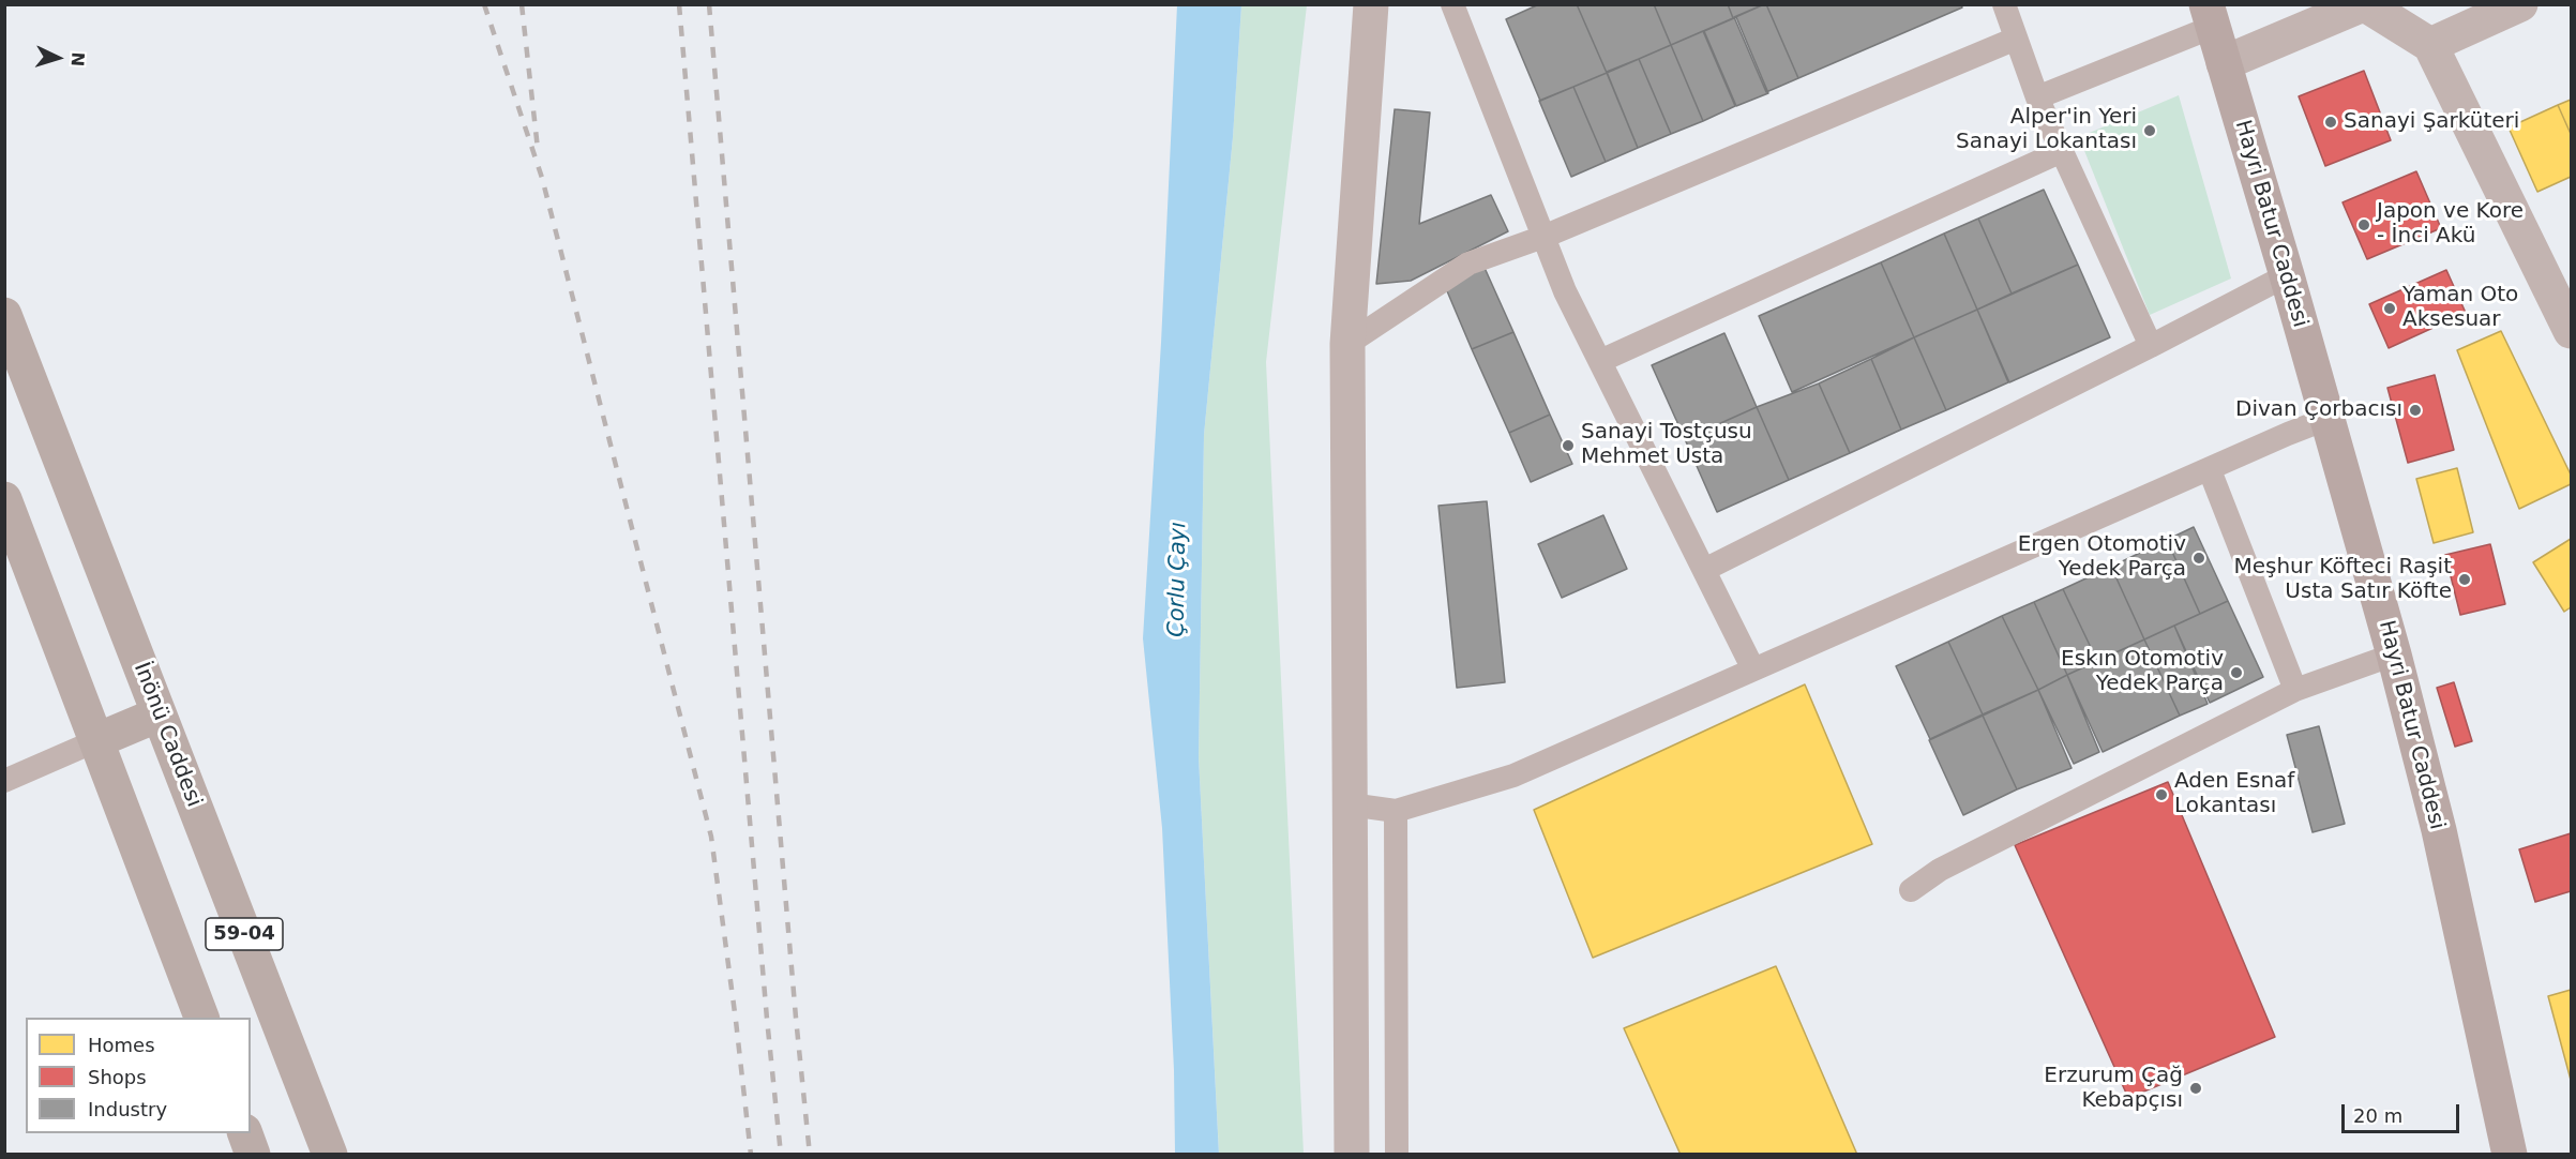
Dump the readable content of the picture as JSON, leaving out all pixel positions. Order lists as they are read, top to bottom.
{
  "streets": {
    "main road": ["Hayri Batur Caddesi", "İnönü Caddesi", "59-04"]
  },
  "water": ["Çorlu Çayı"],
  "places": [
    "Sanayi Şarküteri",
    "Alper'in Yeri Sanayi Lokantası",
    "Japon ve Kore - İnci Akü",
    "Yaman Oto Aksesuar",
    "Divan Çorbacısı",
    "Sanayi Tostçusu Mehmet Usta",
    "Ergen Otomotiv Yedek Parça",
    "Meşhur Köfteci Raşit Usta Satır Köfte",
    "Eskın Otomotiv Yedek Parça",
    "Aden Esnaf Lokantası",
    "Erzurum Çağ Kebapçısı"
  ],
  "legend": ["Homes", "Shops", "Industry"],
  "scale_bar": "20 m",
  "north": "right"
}
